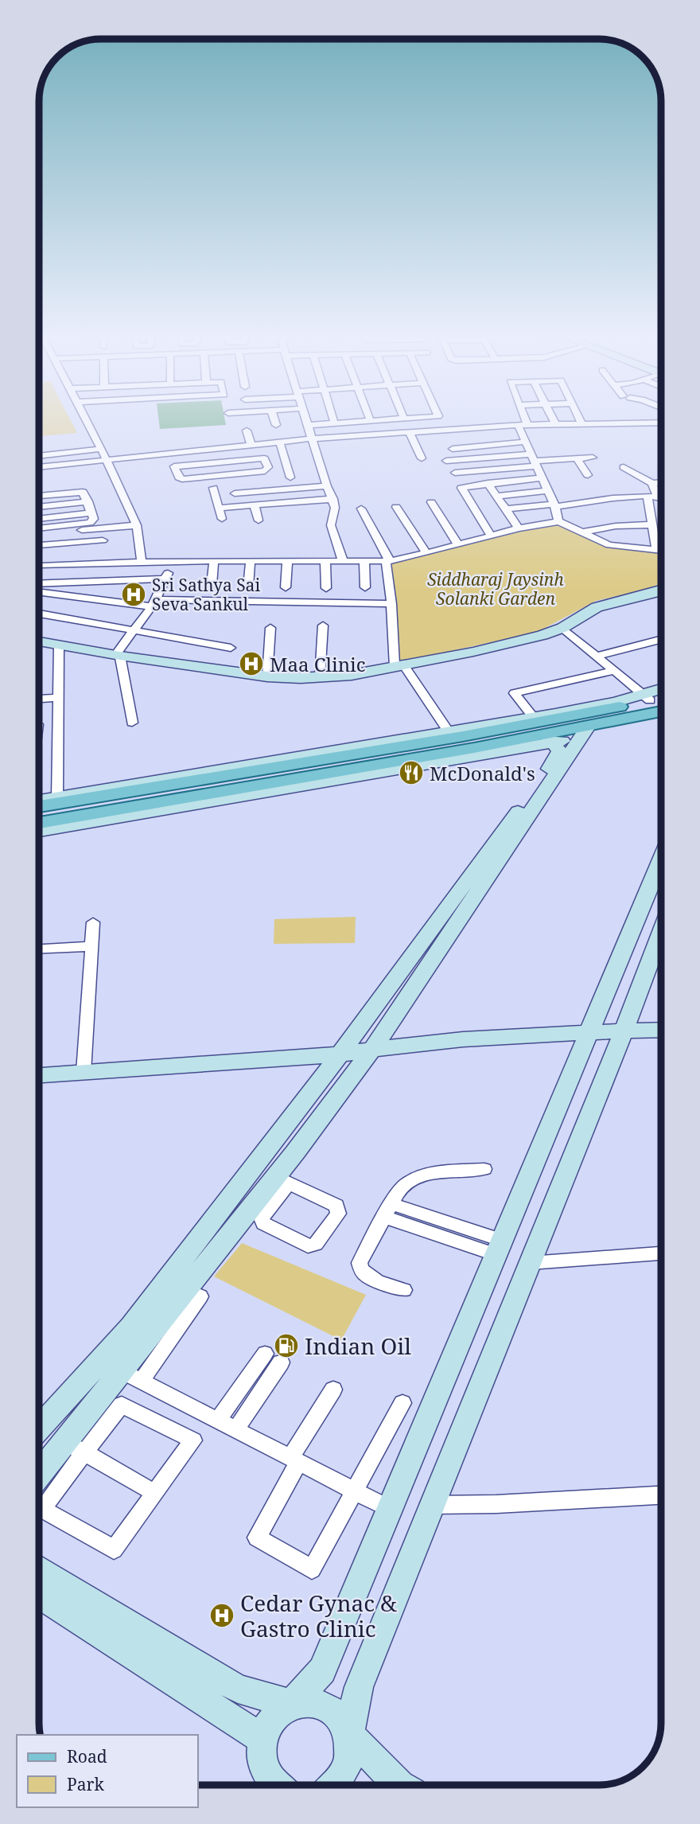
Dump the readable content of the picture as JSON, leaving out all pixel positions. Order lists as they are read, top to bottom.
{
  "parks": ["Siddharaj Jaysinh Solanki Garden"],
  "places": {
    "hospital": ["Sri Sathya Sai Seva Sankul", "Maa Clinic", "Cedar Gynac & Gastro Clinic"],
    "restaurant": ["McDonald's"],
    "fuel station": ["Indian Oil"]
  },
  "legend": ["Road", "Park"]
}
